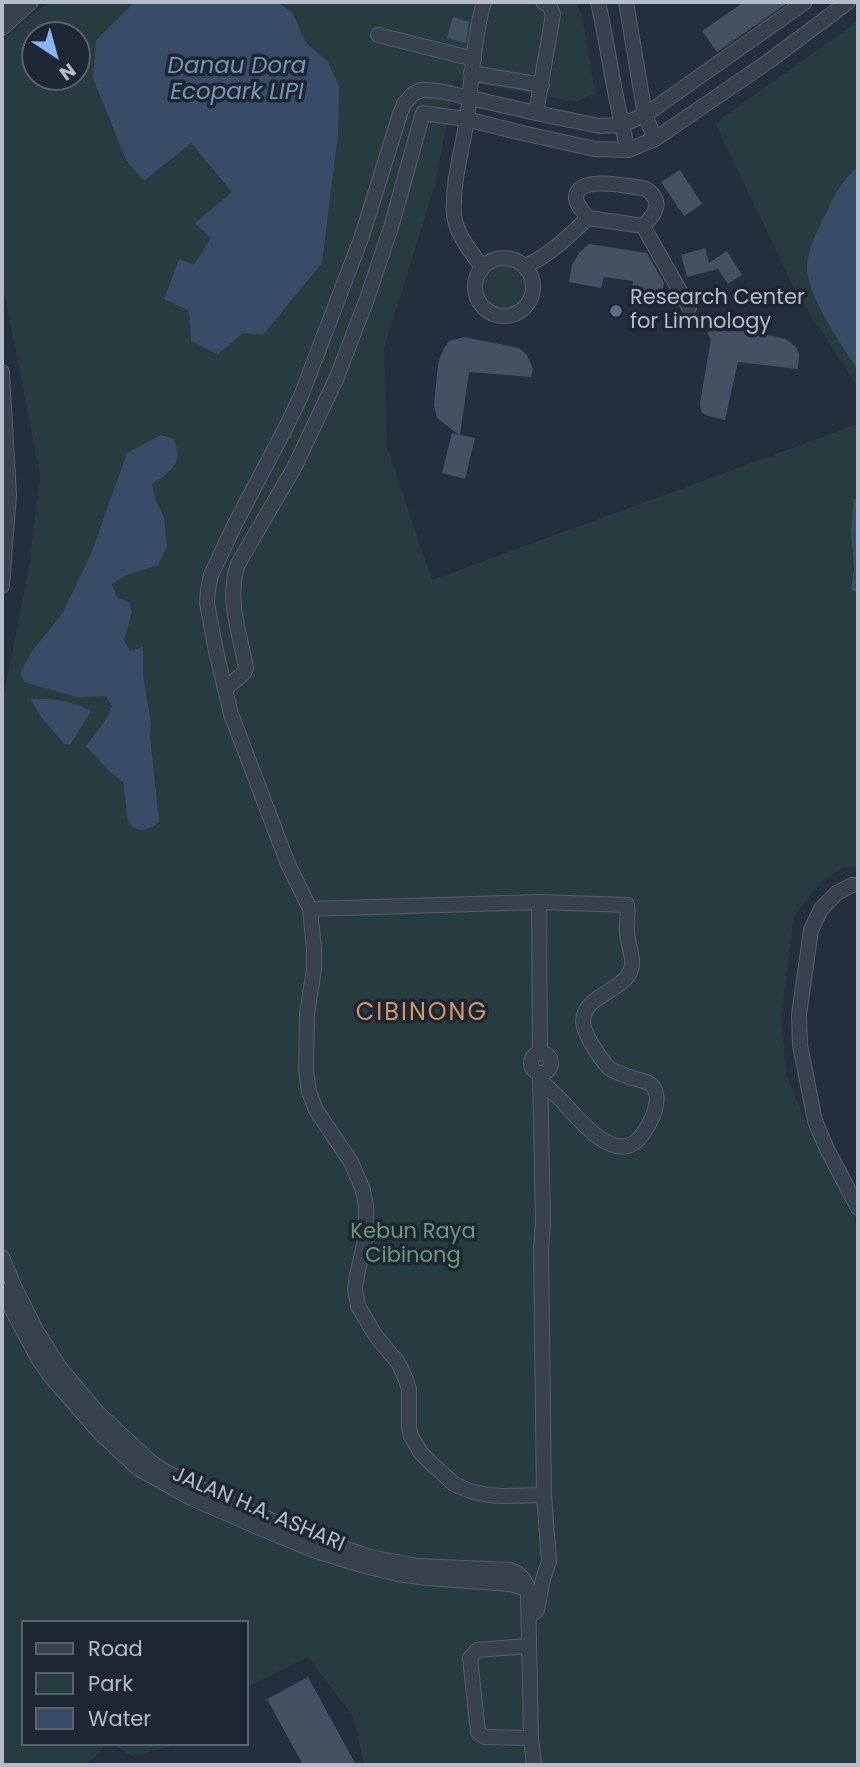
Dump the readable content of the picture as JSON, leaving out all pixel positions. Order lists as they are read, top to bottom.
{
  "streets": {
    "street": ["JALAN H.A. ASHARI"]
  },
  "districts": ["CIBINONG"],
  "water": ["Danau Dora Ecopark LIPI"],
  "parks": ["Kebun Raya Cibinong"],
  "places": ["Research Center for Limnology"],
  "legend": ["Road", "Park", "Water"],
  "north": "bottom right"
}
